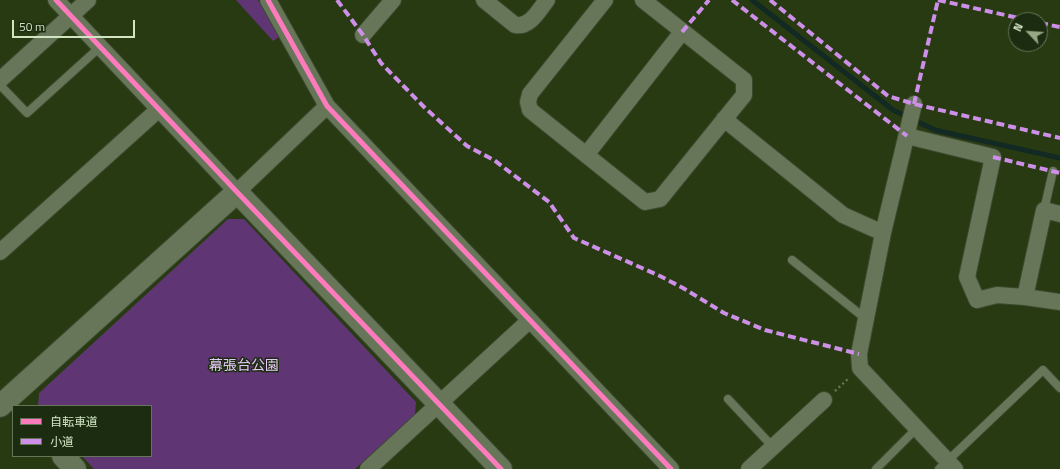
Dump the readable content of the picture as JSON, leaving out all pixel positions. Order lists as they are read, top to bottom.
{
  "parks": ["幕張台公園"],
  "legend": ["自転車道", "小道"],
  "scale_bar": "50 m",
  "north": "top left"
}
